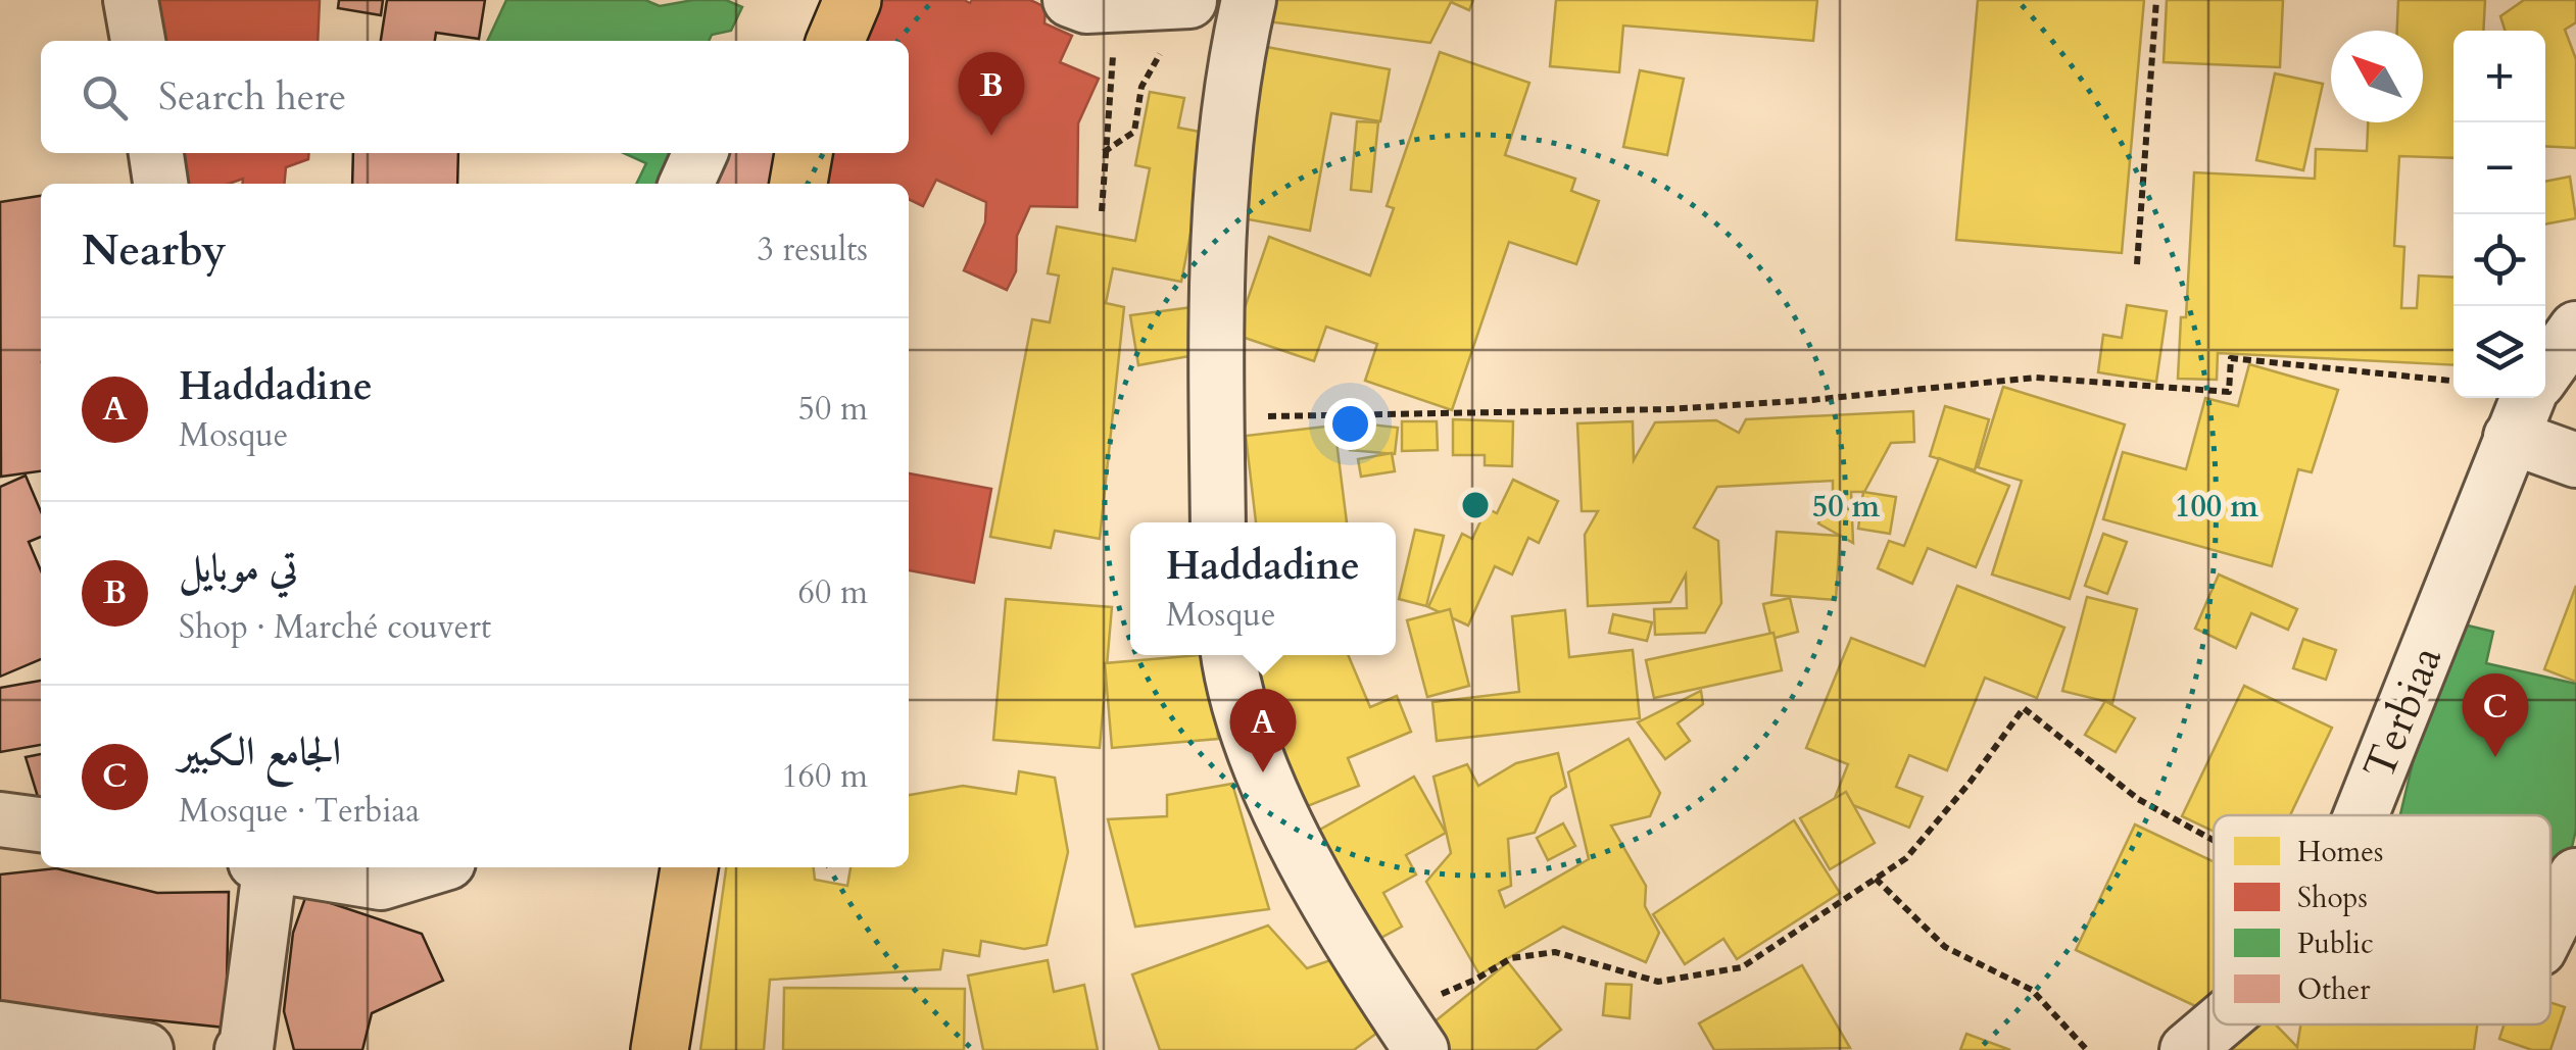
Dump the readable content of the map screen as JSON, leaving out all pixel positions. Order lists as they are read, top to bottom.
{
  "streets": {
    "street": ["Terbiaa"]
  },
  "legend": [
    "Homes",
    "Shops",
    "Public",
    "Other"
  ],
  "north": "top left",
  "page": {
    "map_buttons": ["+", "−"],
    "search": "Search here",
    "pins": ["B", "C", "A"],
    "heading": ["Nearby", "3 results"],
    "list": [
      {
        "mark": "A",
        "name": "Haddadine",
        "note": "Mosque",
        "value": "50 m"
      },
      {
        "mark": "B",
        "name": "تي موبايل",
        "note": "Shop · Marché couvert",
        "value": "60 m"
      },
      {
        "mark": "C",
        "name": "الجامع الكبير",
        "note": "Mosque · Terbiaa",
        "value": "160 m"
      }
    ],
    "popup": ["Haddadine", "Mosque"]
  },
  "rings": ["50 m", "100 m"]
}
